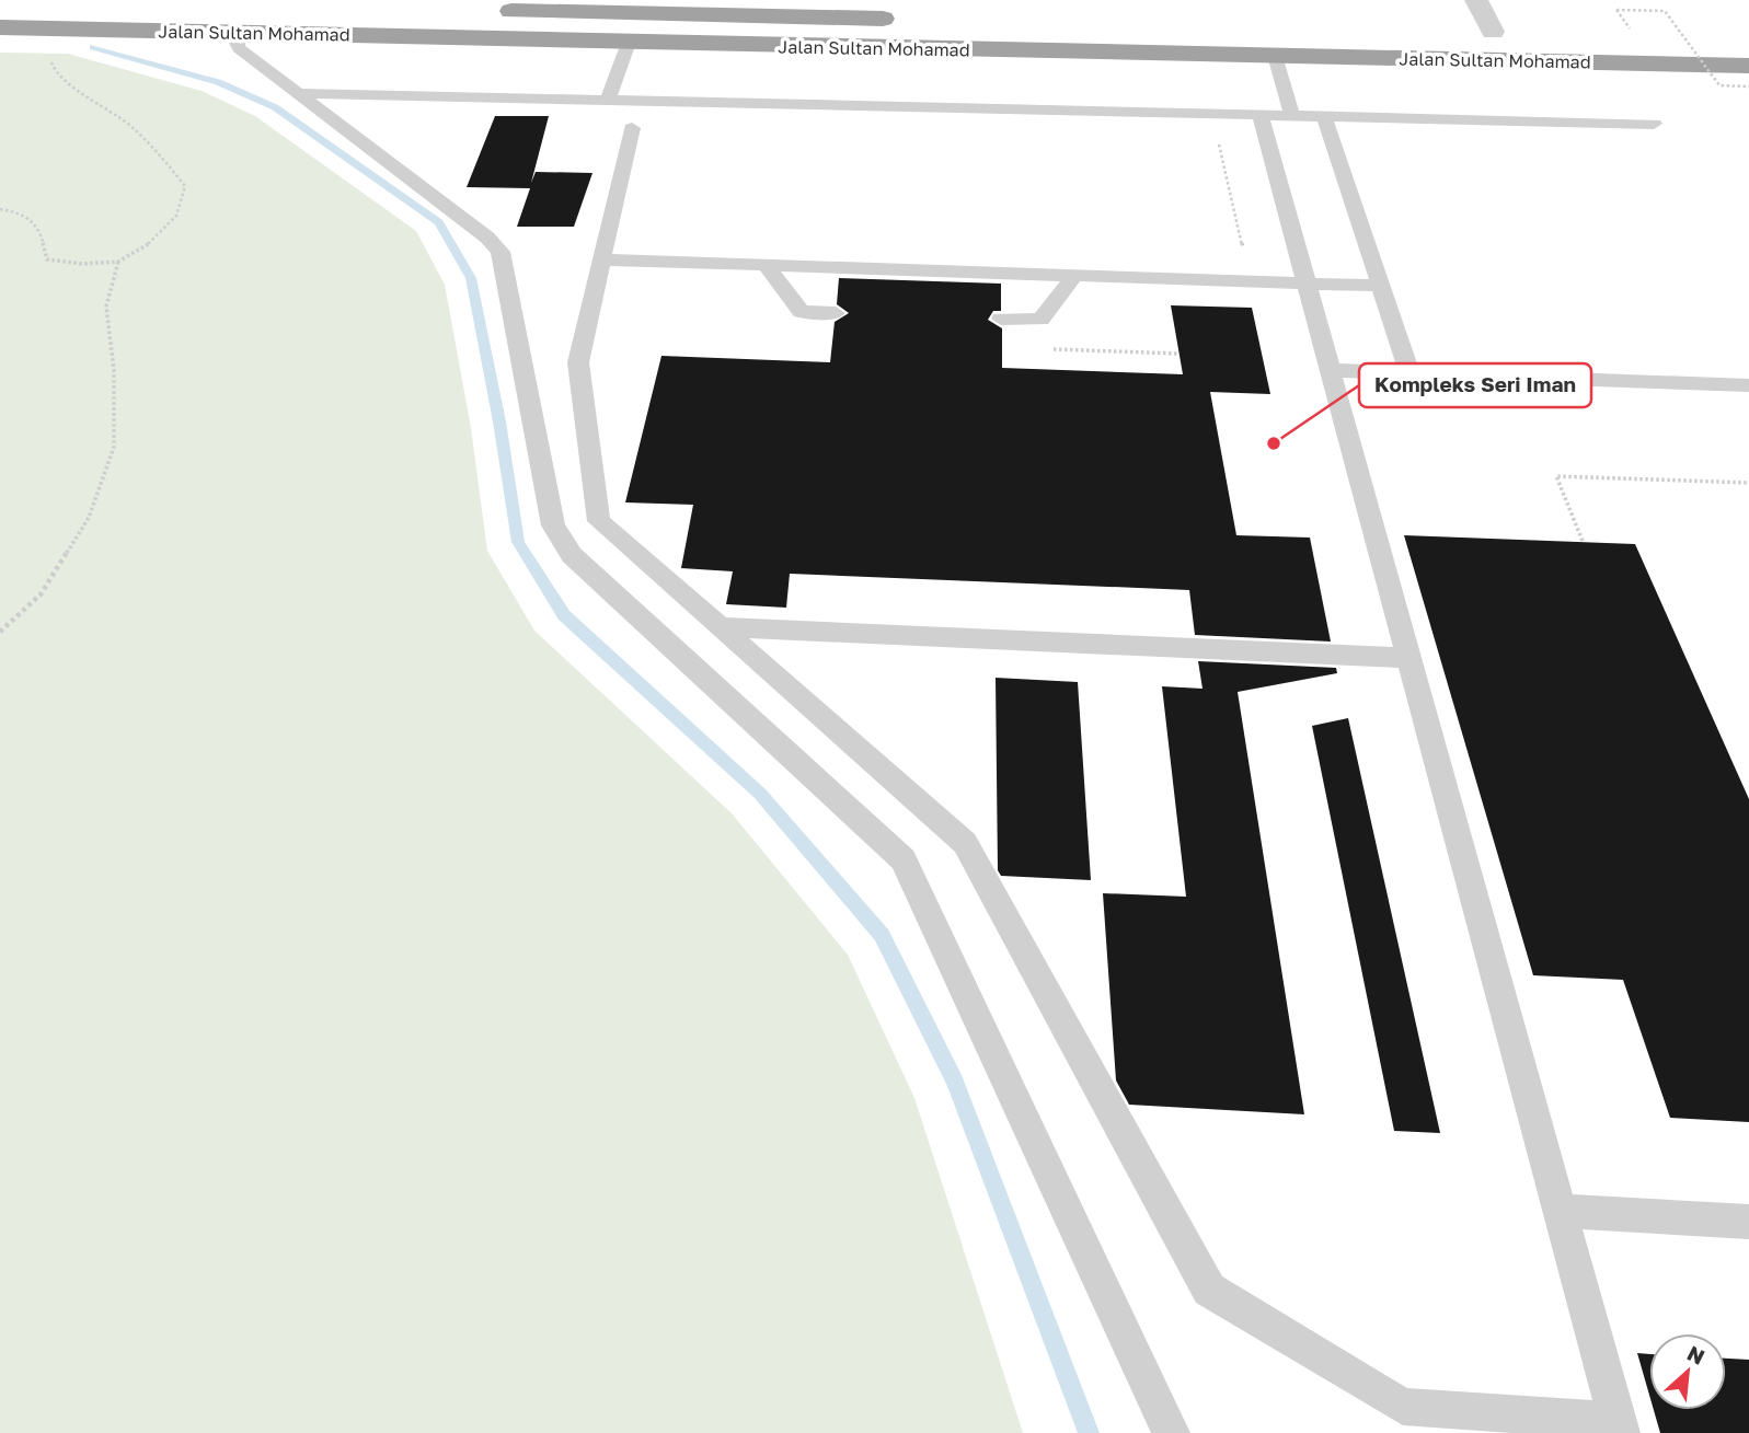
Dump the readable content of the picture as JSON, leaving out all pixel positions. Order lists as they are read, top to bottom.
{
  "streets": {
    "highway": ["Jalan Sultan Mohamad"]
  },
  "places": ["Kompleks Seri Iman"],
  "north": "top right"
}
